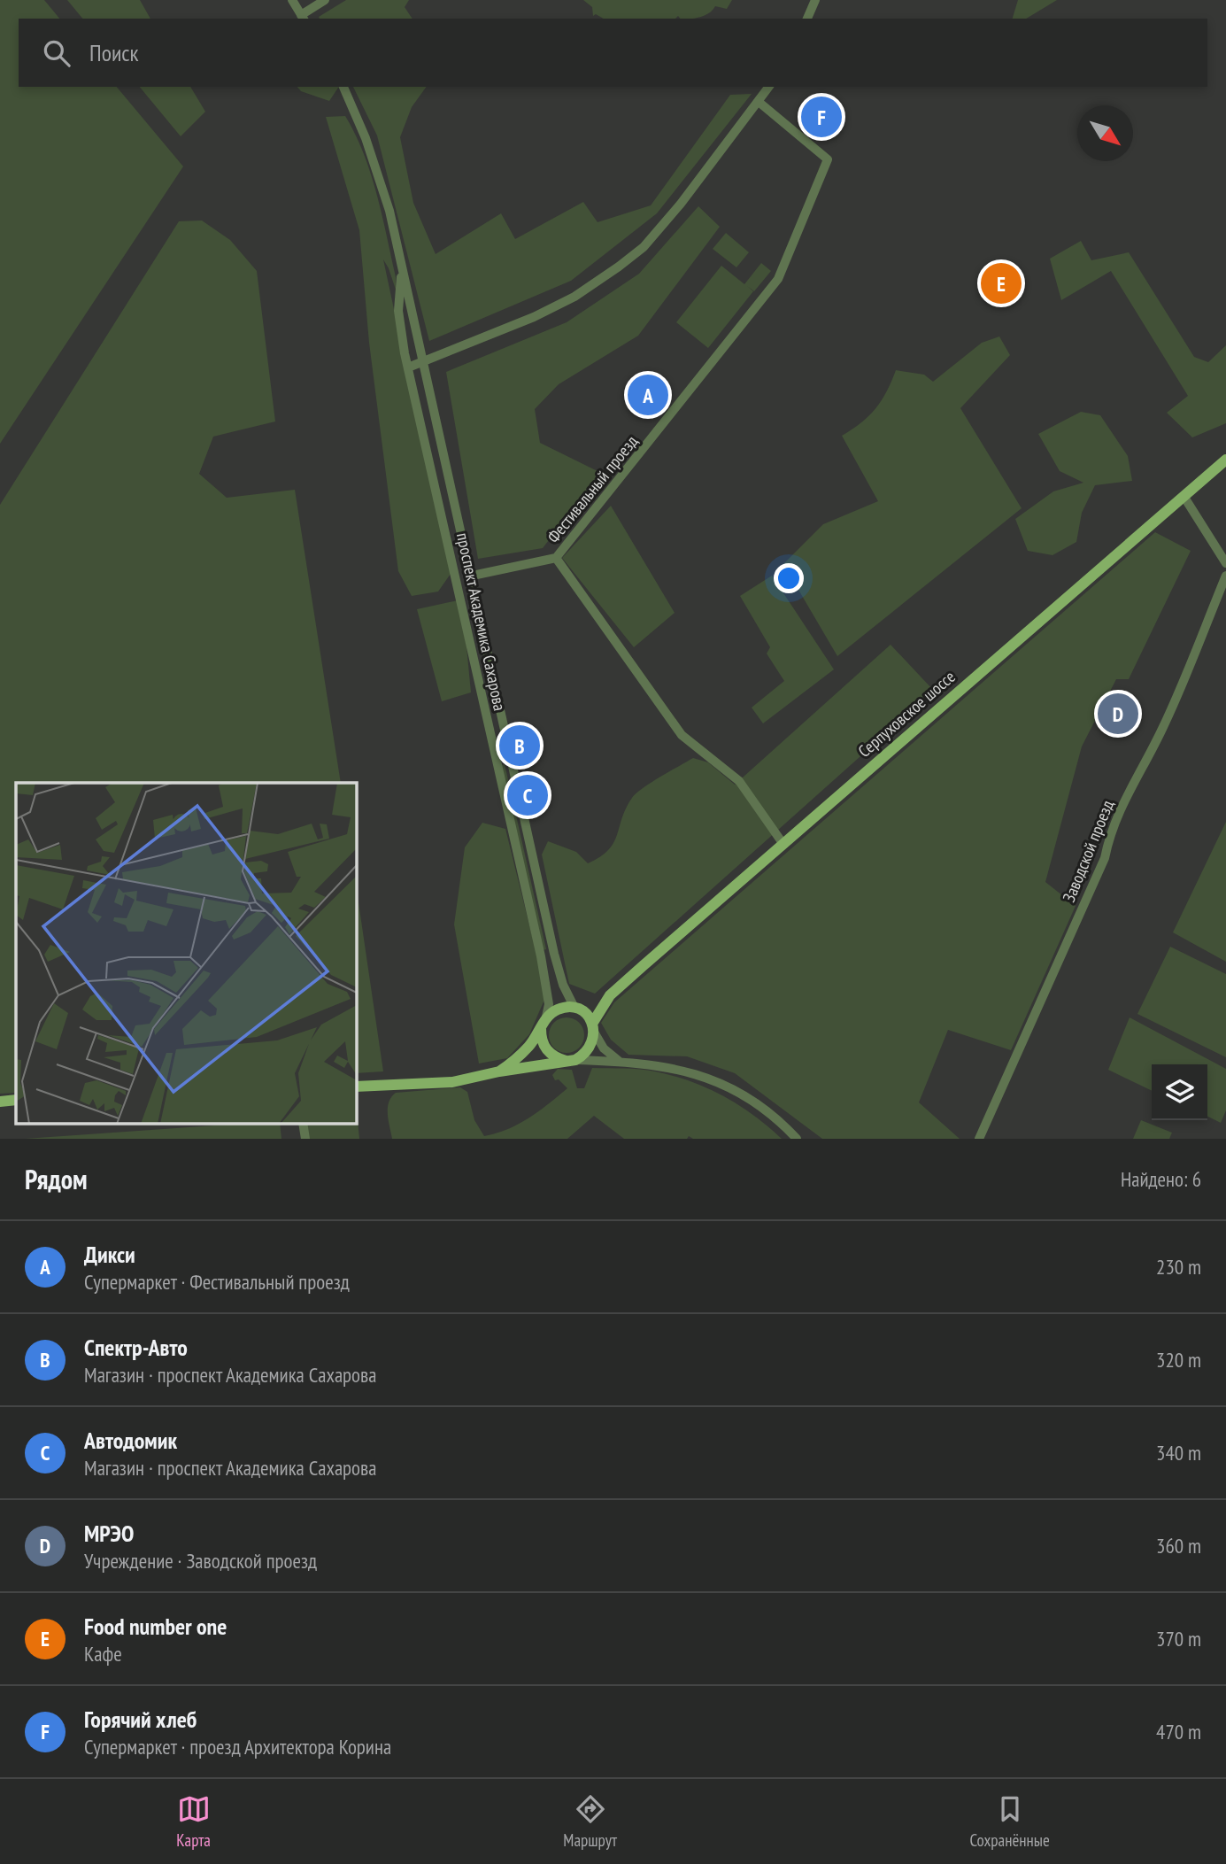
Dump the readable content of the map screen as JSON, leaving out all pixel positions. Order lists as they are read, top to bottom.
{
  "streets": {
    "main road": ["Серпуховское шоссе"],
    "street": ["Фестивальный проезд", "проспект Академика Сахарова", "Заводской проезд"]
  },
  "crossings": [
    ["Фестивальный проезд", "проспект Академика Сахарова"],
    ["Фестивальный проезд", "Серпуховское шоссе"]
  ],
  "north": "bottom right",
  "page": {
    "search": "Поиск",
    "pins": [
      "F",
      "E",
      "A",
      "D",
      "B",
      "C"
    ],
    "heading": ["Рядом", "Найдено: 6"],
    "list": [
      {
        "mark": "A",
        "name": "Дикси",
        "note": "Супермаркет · Фестивальный проезд",
        "value": "230 m"
      },
      {
        "mark": "B",
        "name": "Спектр-Авто",
        "note": "Магазин · проспект Академика Сахарова",
        "value": "320 m"
      },
      {
        "mark": "C",
        "name": "Автодомик",
        "note": "Магазин · проспект Академика Сахарова",
        "value": "340 m"
      },
      {
        "mark": "D",
        "name": "МРЭО",
        "note": "Учреждение · Заводской проезд",
        "value": "360 m"
      },
      {
        "mark": "E",
        "name": "Food number one",
        "note": "Кафе",
        "value": "370 m"
      },
      {
        "mark": "F",
        "name": "Горячий хлеб",
        "note": "Супермаркет · проезд Архитектора Корина",
        "value": "470 m"
      }
    ],
    "nav": ["Карта", "Маршрут", "Сохранённые"]
  }
}
